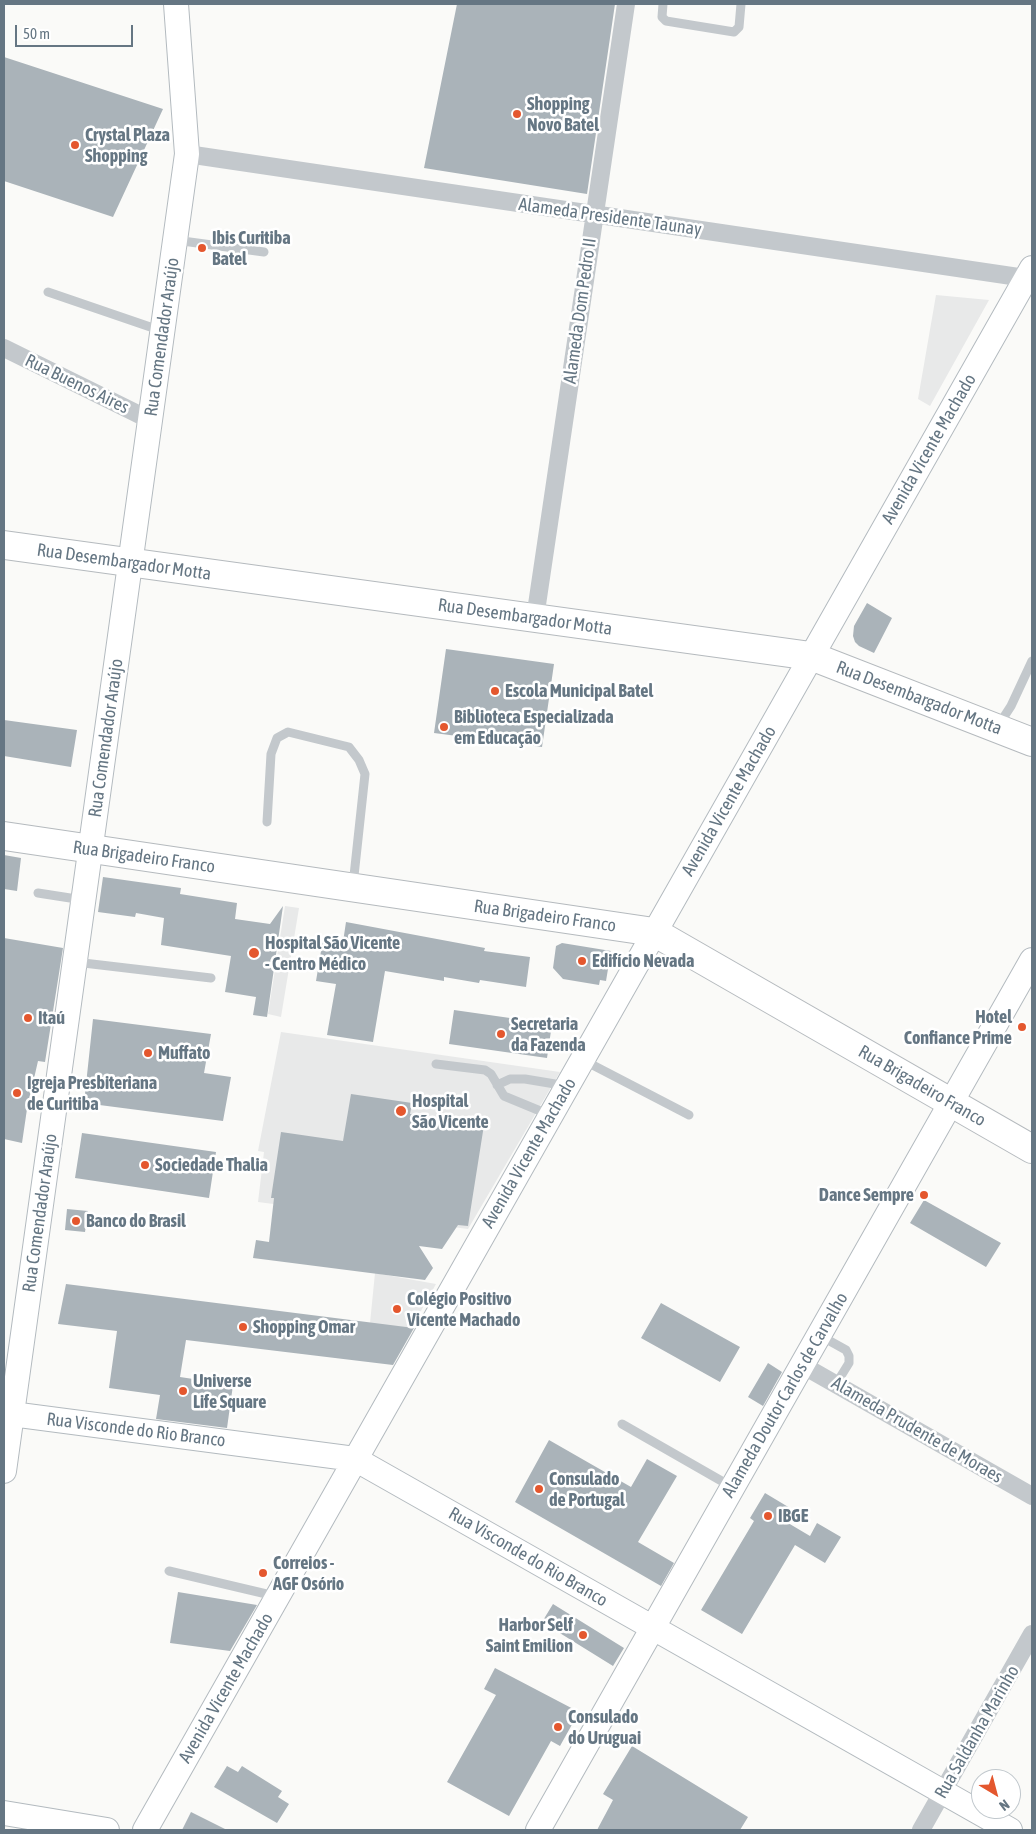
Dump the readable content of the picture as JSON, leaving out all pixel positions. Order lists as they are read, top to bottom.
{
  "streets": {
    "main road": ["Rua Desembargador Motta", "Rua Brigadeiro Franco"],
    "street": [
      "Alameda Presidente Taunay",
      "Alameda Dom Pedro II",
      "Rua Comendador Araújo",
      "Rua Buenos Aires",
      "Avenida Vicente Machado",
      "Alameda Doutor Carlos de Carvalho",
      "Rua Visconde do Rio Branco",
      "Alameda Prudente de Moraes",
      "Rua Saldanha Marinho"
    ]
  },
  "crossings": [
    ["Alameda Presidente Taunay", "Alameda Dom Pedro II"],
    ["Alameda Presidente Taunay", "Rua Comendador Araújo"],
    ["Alameda Presidente Taunay", "Avenida Vicente Machado"],
    ["Alameda Dom Pedro II", "Rua Desembargador Motta"],
    ["Rua Comendador Araújo", "Rua Buenos Aires"],
    ["Rua Comendador Araújo", "Rua Desembargador Motta"],
    ["Rua Comendador Araújo", "Rua Brigadeiro Franco"],
    ["Rua Comendador Araújo", "Rua Visconde do Rio Branco"],
    ["Avenida Vicente Machado", "Rua Desembargador Motta"],
    ["Avenida Vicente Machado", "Rua Brigadeiro Franco"],
    ["Avenida Vicente Machado", "Rua Visconde do Rio Branco"],
    ["Rua Brigadeiro Franco", "Alameda Doutor Carlos de Carvalho"],
    ["Alameda Doutor Carlos de Carvalho", "Rua Visconde do Rio Branco"],
    ["Alameda Doutor Carlos de Carvalho", "Alameda Prudente de Moraes"],
    ["Rua Visconde do Rio Branco", "Rua Saldanha Marinho"]
  ],
  "places": [
    "Shopping Novo Batel",
    "Crystal Plaza Shopping",
    "Ibis Curitiba Batel",
    "Escola Municipal Batel",
    "Biblioteca Especializada em Educação",
    "Hospital São Vicente - Centro Médico",
    "Edifício Nevada",
    "Itaú",
    "Hotel Confiance Prime",
    "Secretaria da Fazenda",
    "Muffato",
    "Igreja Presbiteriana de Curitiba",
    "Hospital São Vicente",
    "Sociedade Thalia",
    "Dance Sempre",
    "Banco do Brasil",
    "Colégio Positivo Vicente Machado",
    "Shopping Omar",
    "Universe Life Square",
    "Consulado de Portugal",
    "IBGE",
    "Correios - AGF Osório",
    "Harbor Self Saint Emilion",
    "Consulado do Uruguai"
  ],
  "scale_bar": "50 m",
  "north": "bottom right"
}
